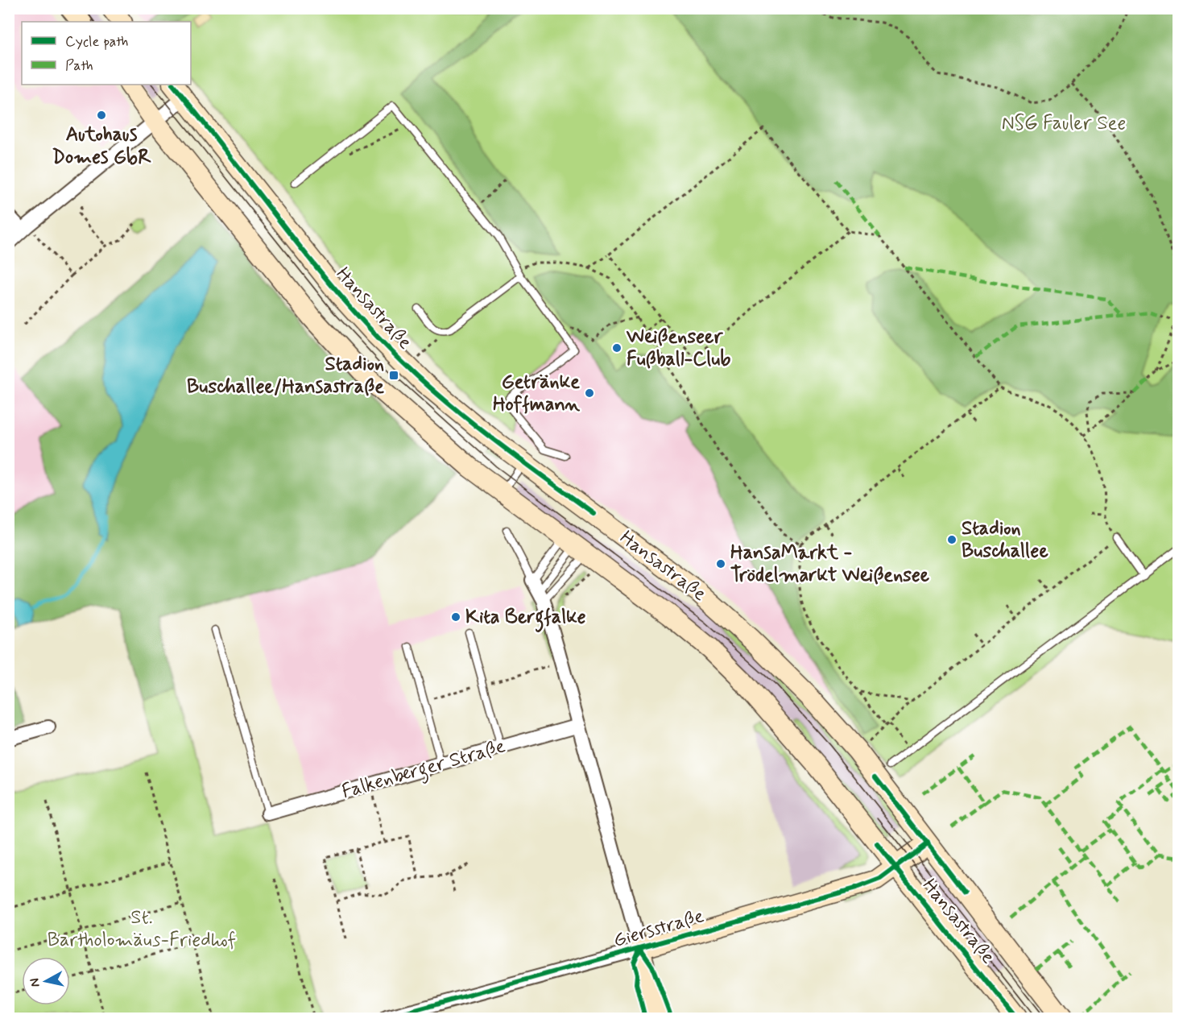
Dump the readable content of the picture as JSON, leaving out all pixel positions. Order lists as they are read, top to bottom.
{
  "streets": {
    "main road": ["Hansastraße", "Giersstraße"],
    "street": ["Falkenberger Straße"]
  },
  "crossings": [
    ["Hansastraße", "Giersstraße"]
  ],
  "parks": ["NSG Fauler See", "St. Bartholomäus-Friedhof"],
  "places": {
    "other": [
      "Autohaus Domes GbR",
      "Weißenseer Fußball-Club",
      "Getränke Hoffmann",
      "Stadion Buschallee",
      "HansaMarkt - Trödelmarkt Weißensee",
      "Kita Bergfalke"
    ],
    "transit": ["Stadion Buschallee/Hansastraße"]
  },
  "legend": ["Cycle path", "Path"],
  "north": "left"
}
